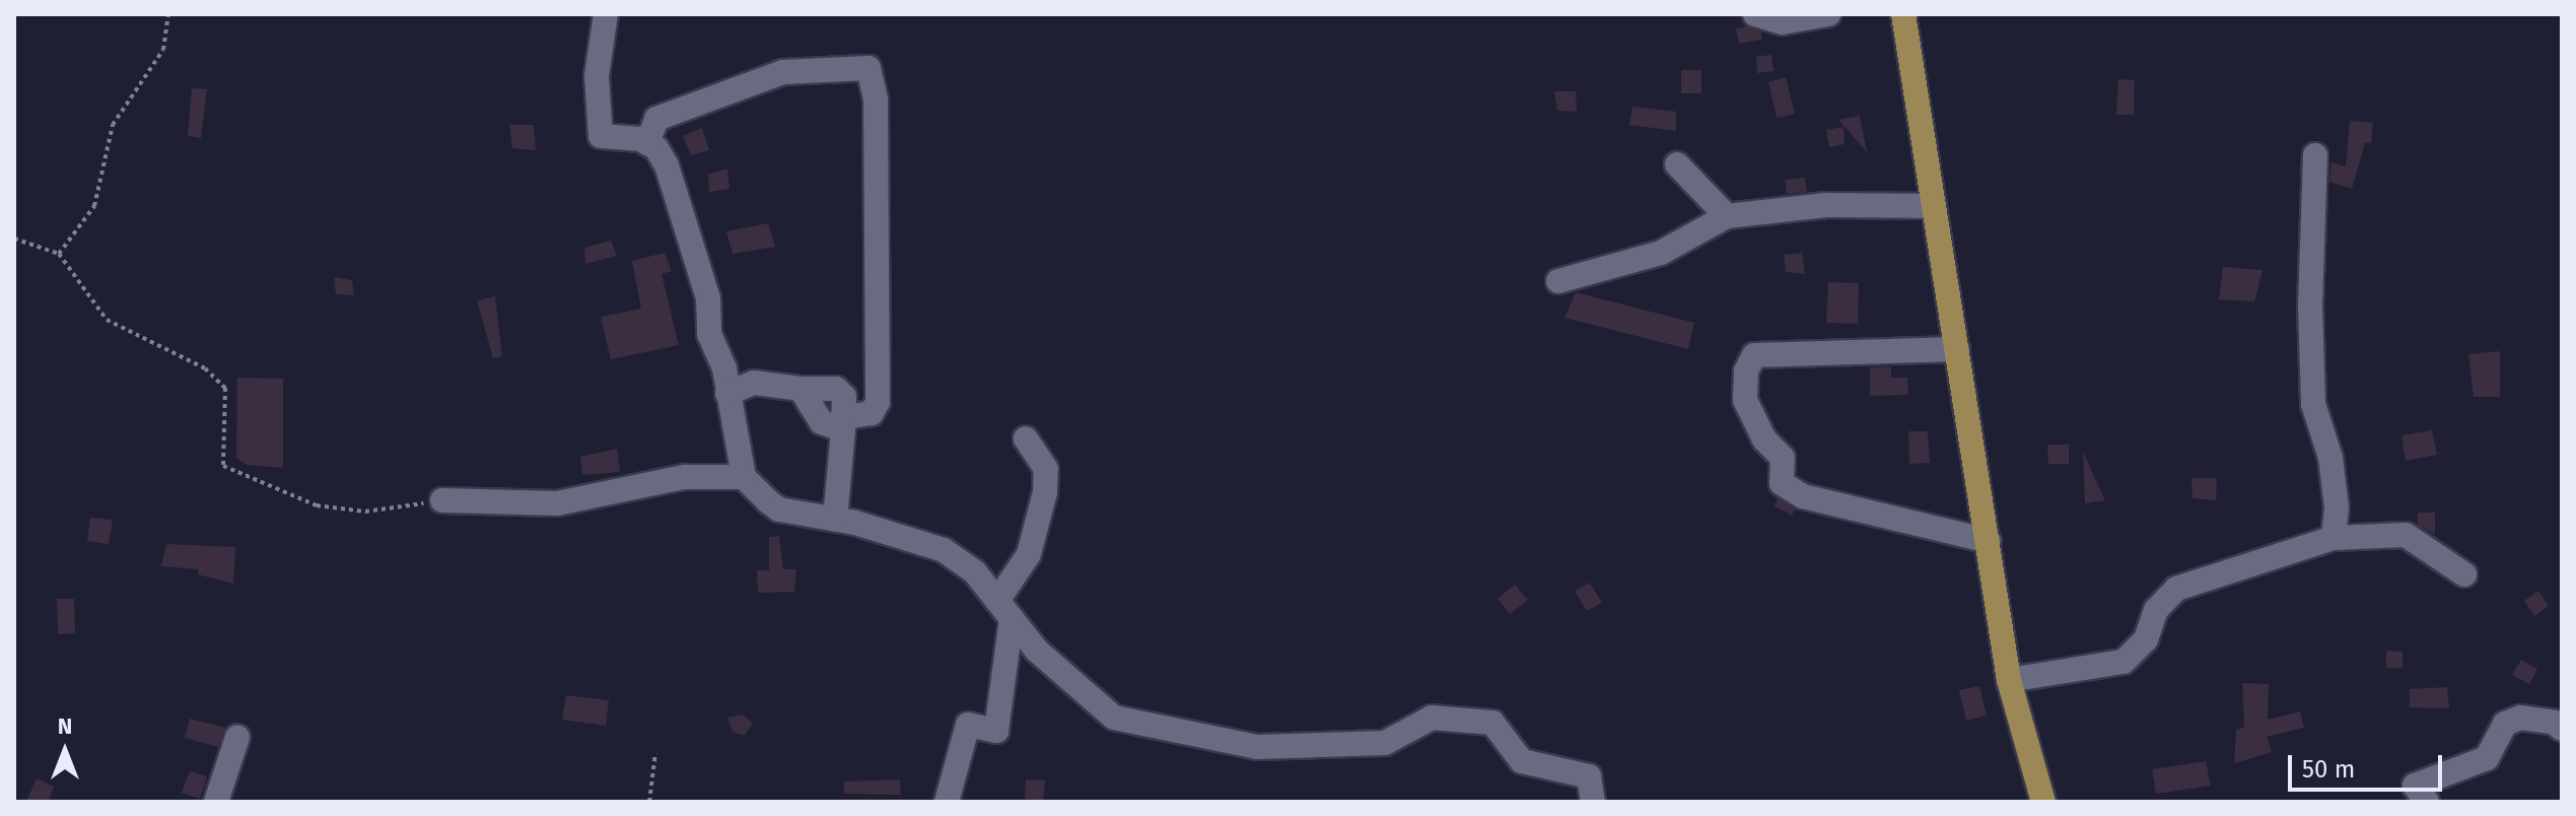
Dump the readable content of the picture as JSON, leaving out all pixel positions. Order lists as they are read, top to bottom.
{
  "scale_bar": "50 m",
  "north": "top"
}
